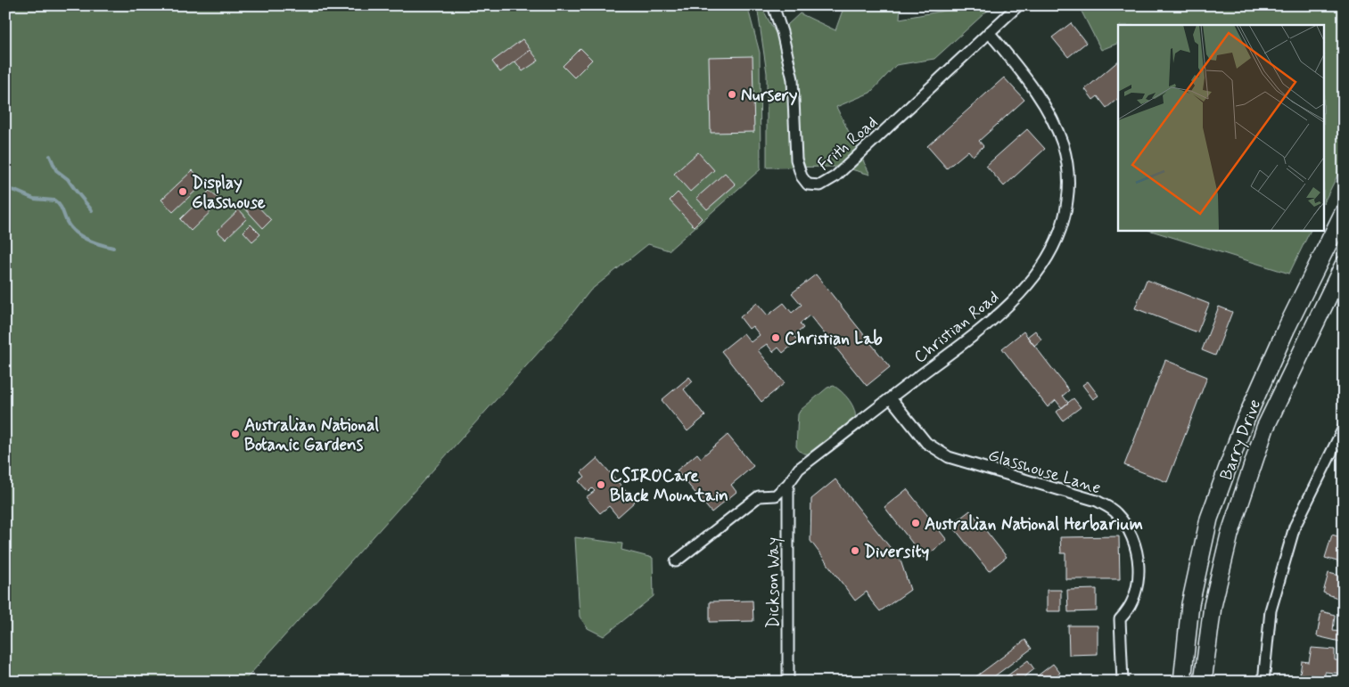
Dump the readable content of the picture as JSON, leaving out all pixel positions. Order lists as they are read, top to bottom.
{
  "streets": {
    "main road": ["Barry Drive"],
    "street": [
      "Frith Road",
      "Christian Road",
      "Glasshouse Lane",
      "Dickson Way"
    ]
  },
  "crossings": [
    ["Frith Road", "Christian Road"],
    ["Christian Road", "Glasshouse Lane"],
    ["Christian Road", "Dickson Way"]
  ],
  "places": [
    "Nursery",
    "Display Glasshouse",
    "Christian Lab",
    "Australian National Botanic Gardens",
    "CSIROCare Black Mountain",
    "Australian National Herbarium",
    "Diversity"
  ]
}
